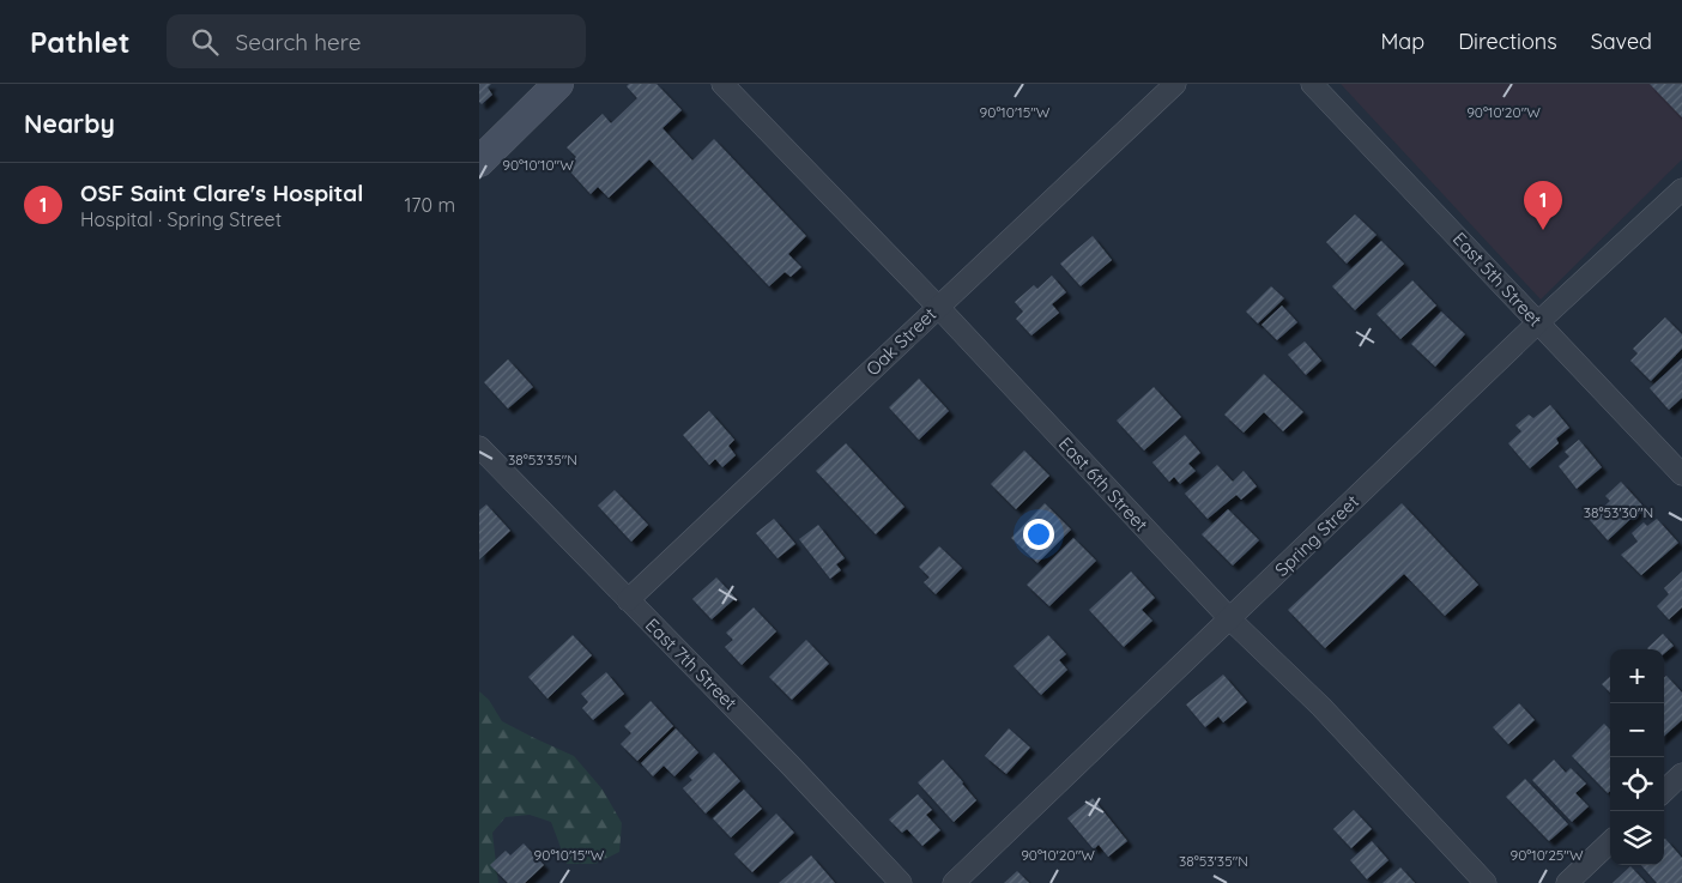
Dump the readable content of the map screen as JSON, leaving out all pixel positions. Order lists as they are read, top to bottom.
{
  "streets": {
    "street": [
      "East 5th Street",
      "Oak Street",
      "East 6th Street",
      "Spring Street",
      "East 7th Street"
    ]
  },
  "crossings": [
    ["East 5th Street", "Spring Street"],
    ["Oak Street", "East 6th Street"],
    ["Oak Street", "East 7th Street"],
    ["East 6th Street", "Spring Street"]
  ],
  "page": {
    "header": "Pathlet",
    "search": "Search here",
    "nav": ["Map", "Directions", "Saved"],
    "heading": "Nearby",
    "list": [
      {
        "mark": "1",
        "name": "OSF Saint Clare's Hospital",
        "note": "Hospital · Spring Street",
        "value": "170 m"
      }
    ],
    "pins": "1",
    "map_buttons": ["+", "−"]
  },
  "coordinates": [
    "90°10'15\"W",
    "90°10'20\"W",
    "90°10'10\"W",
    "38°53'35\"N",
    "38°53'30\"N",
    "90°10'25\"W"
  ]
}
